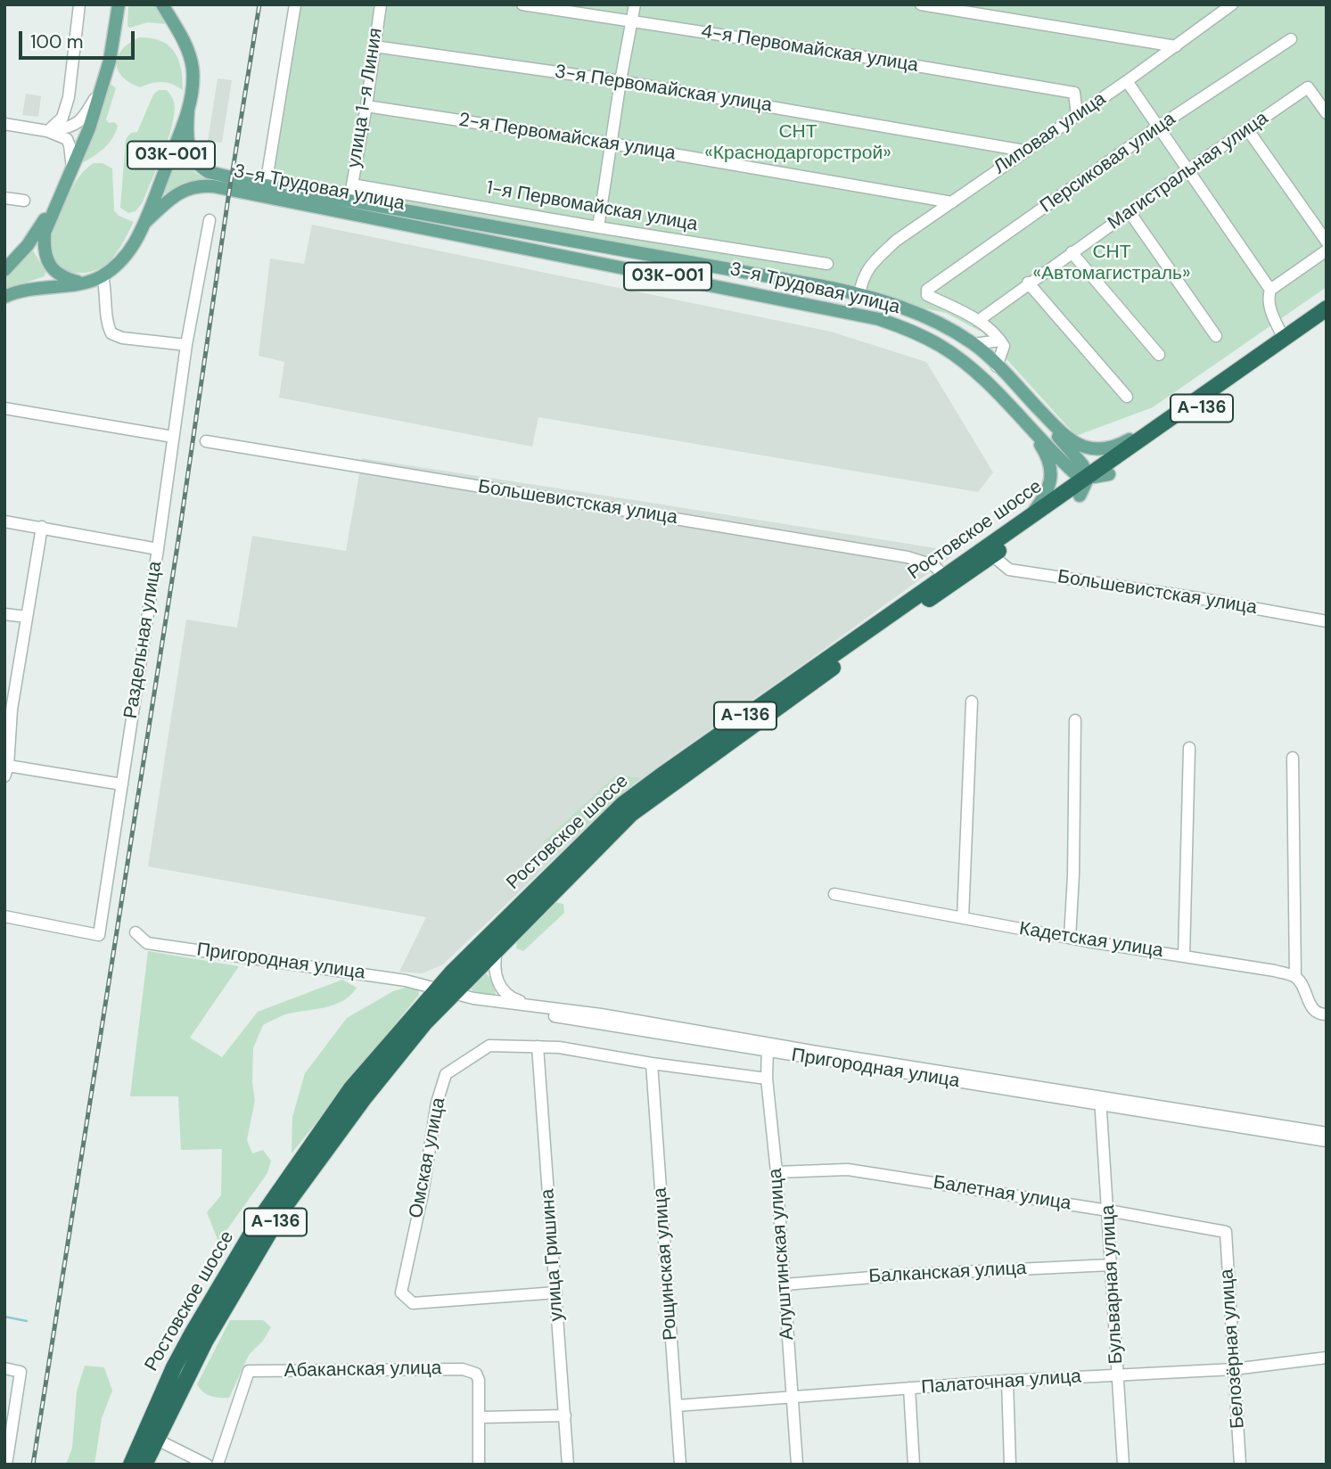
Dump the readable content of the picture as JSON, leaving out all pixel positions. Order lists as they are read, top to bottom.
{
  "streets": {
    "highway": ["А-136", "Ростовское шоссе"],
    "main road": ["03К-001", "3-я Трудовая улица", "1-я Первомайская улица"],
    "street": [
      "4-я Первомайская улица",
      "3-я Первомайская улица",
      "улица 1-я Линия",
      "Липовая улица",
      "2-я Первомайская улица",
      "Персиковая улица",
      "Магистральная улица",
      "Большевистская улица",
      "Раздельная улица",
      "Кадетская улица",
      "Пригородная улица",
      "Омская улица",
      "Балетная улица",
      "Алуштинская улица",
      "улица Гришина",
      "Рощинская улица",
      "Балканская улица",
      "Бульварная улица",
      "Белозёрная улица",
      "Абаканская улица",
      "Палаточная улица"
    ]
  },
  "crossings": [
    ["4-я Первомайская улица", "Липовая улица"],
    ["3-я Первомайская улица", "улица 1-я Линия"],
    ["3-я Первомайская улица", "Липовая улица"],
    ["улица 1-я Линия", "2-я Первомайская улица"],
    ["улица 1-я Линия", "3-я Трудовая улица"],
    ["улица 1-я Линия", "1-я Первомайская улица"],
    ["Липовая улица", "2-я Первомайская улица"],
    ["Липовая улица", "03К-001"],
    ["Липовая улица", "3-я Трудовая улица"],
    ["03К-001", "3-я Трудовая улица"],
    ["03К-001", "А-136"],
    ["03К-001", "Ростовское шоссе"],
    ["Персиковая улица", "Магистральная улица"],
    ["3-я Трудовая улица", "1-я Первомайская улица"],
    ["3-я Трудовая улица", "А-136"],
    ["3-я Трудовая улица", "Ростовское шоссе"],
    ["А-136", "Ростовское шоссе"],
    ["Большевистская улица", "Ростовское шоссе"],
    ["Ростовское шоссе", "Пригородная улица"],
    ["Пригородная улица", "Омская улица"],
    ["Пригородная улица", "Алуштинская улица"],
    ["Пригородная улица", "улица Гришина"],
    ["Пригородная улица", "Рощинская улица"],
    ["Пригородная улица", "Бульварная улица"],
    ["Омская улица", "улица Гришина"],
    ["Балетная улица", "Алуштинская улица"],
    ["Балетная улица", "Бульварная улица"],
    ["Балетная улица", "Белозёрная улица"],
    ["Алуштинская улица", "Балканская улица"],
    ["Алуштинская улица", "Палаточная улица"],
    ["Рощинская улица", "Палаточная улица"],
    ["Балканская улица", "Бульварная улица"],
    ["Бульварная улица", "Палаточная улица"],
    ["Белозёрная улица", "Палаточная улица"]
  ],
  "parks": ["СНТ «Краснодаргорстрой»", "СНТ «Автомагистраль»"],
  "scale_bar": "100 m"
}
